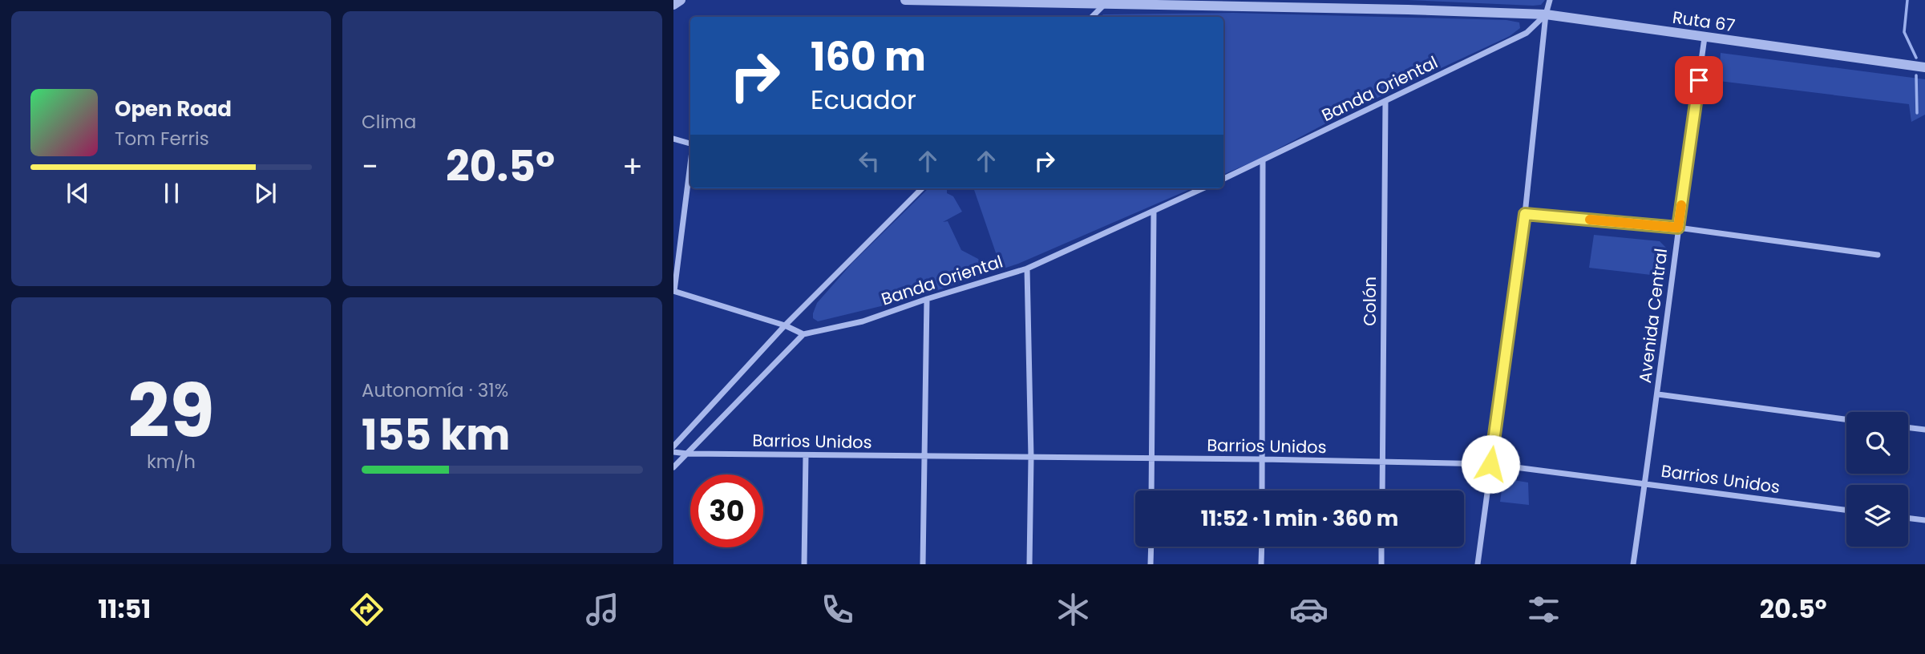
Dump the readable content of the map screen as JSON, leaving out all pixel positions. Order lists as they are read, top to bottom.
{
  "streets": {
    "street": [
      "Ruta 67",
      "Banda Oriental",
      "Colón",
      "Avenida Central",
      "Barrios Unidos"
    ]
  },
  "crossings": [
    ["Ruta 67", "Banda Oriental"],
    ["Ruta 67", "Avenida Central"],
    ["Banda Oriental", "Colón"],
    ["Colón", "Barrios Unidos"],
    ["Avenida Central", "Barrios Unidos"]
  ],
  "page": {
    "tile": [
      "Clima",
      ["29", "km/h"],
      ["Autonomía · 31%", "155 km"]
    ],
    "turn": ["160 m", "Ecuador"],
    "song": ["Open Road", "Tom Ferris"],
    "heat": ["−", "20.5°", "+"],
    "limit": "30",
    "trip": "11:52 · 1 min · 360 m",
    "tabs": ["11:51", "20.5°"]
  }
}
